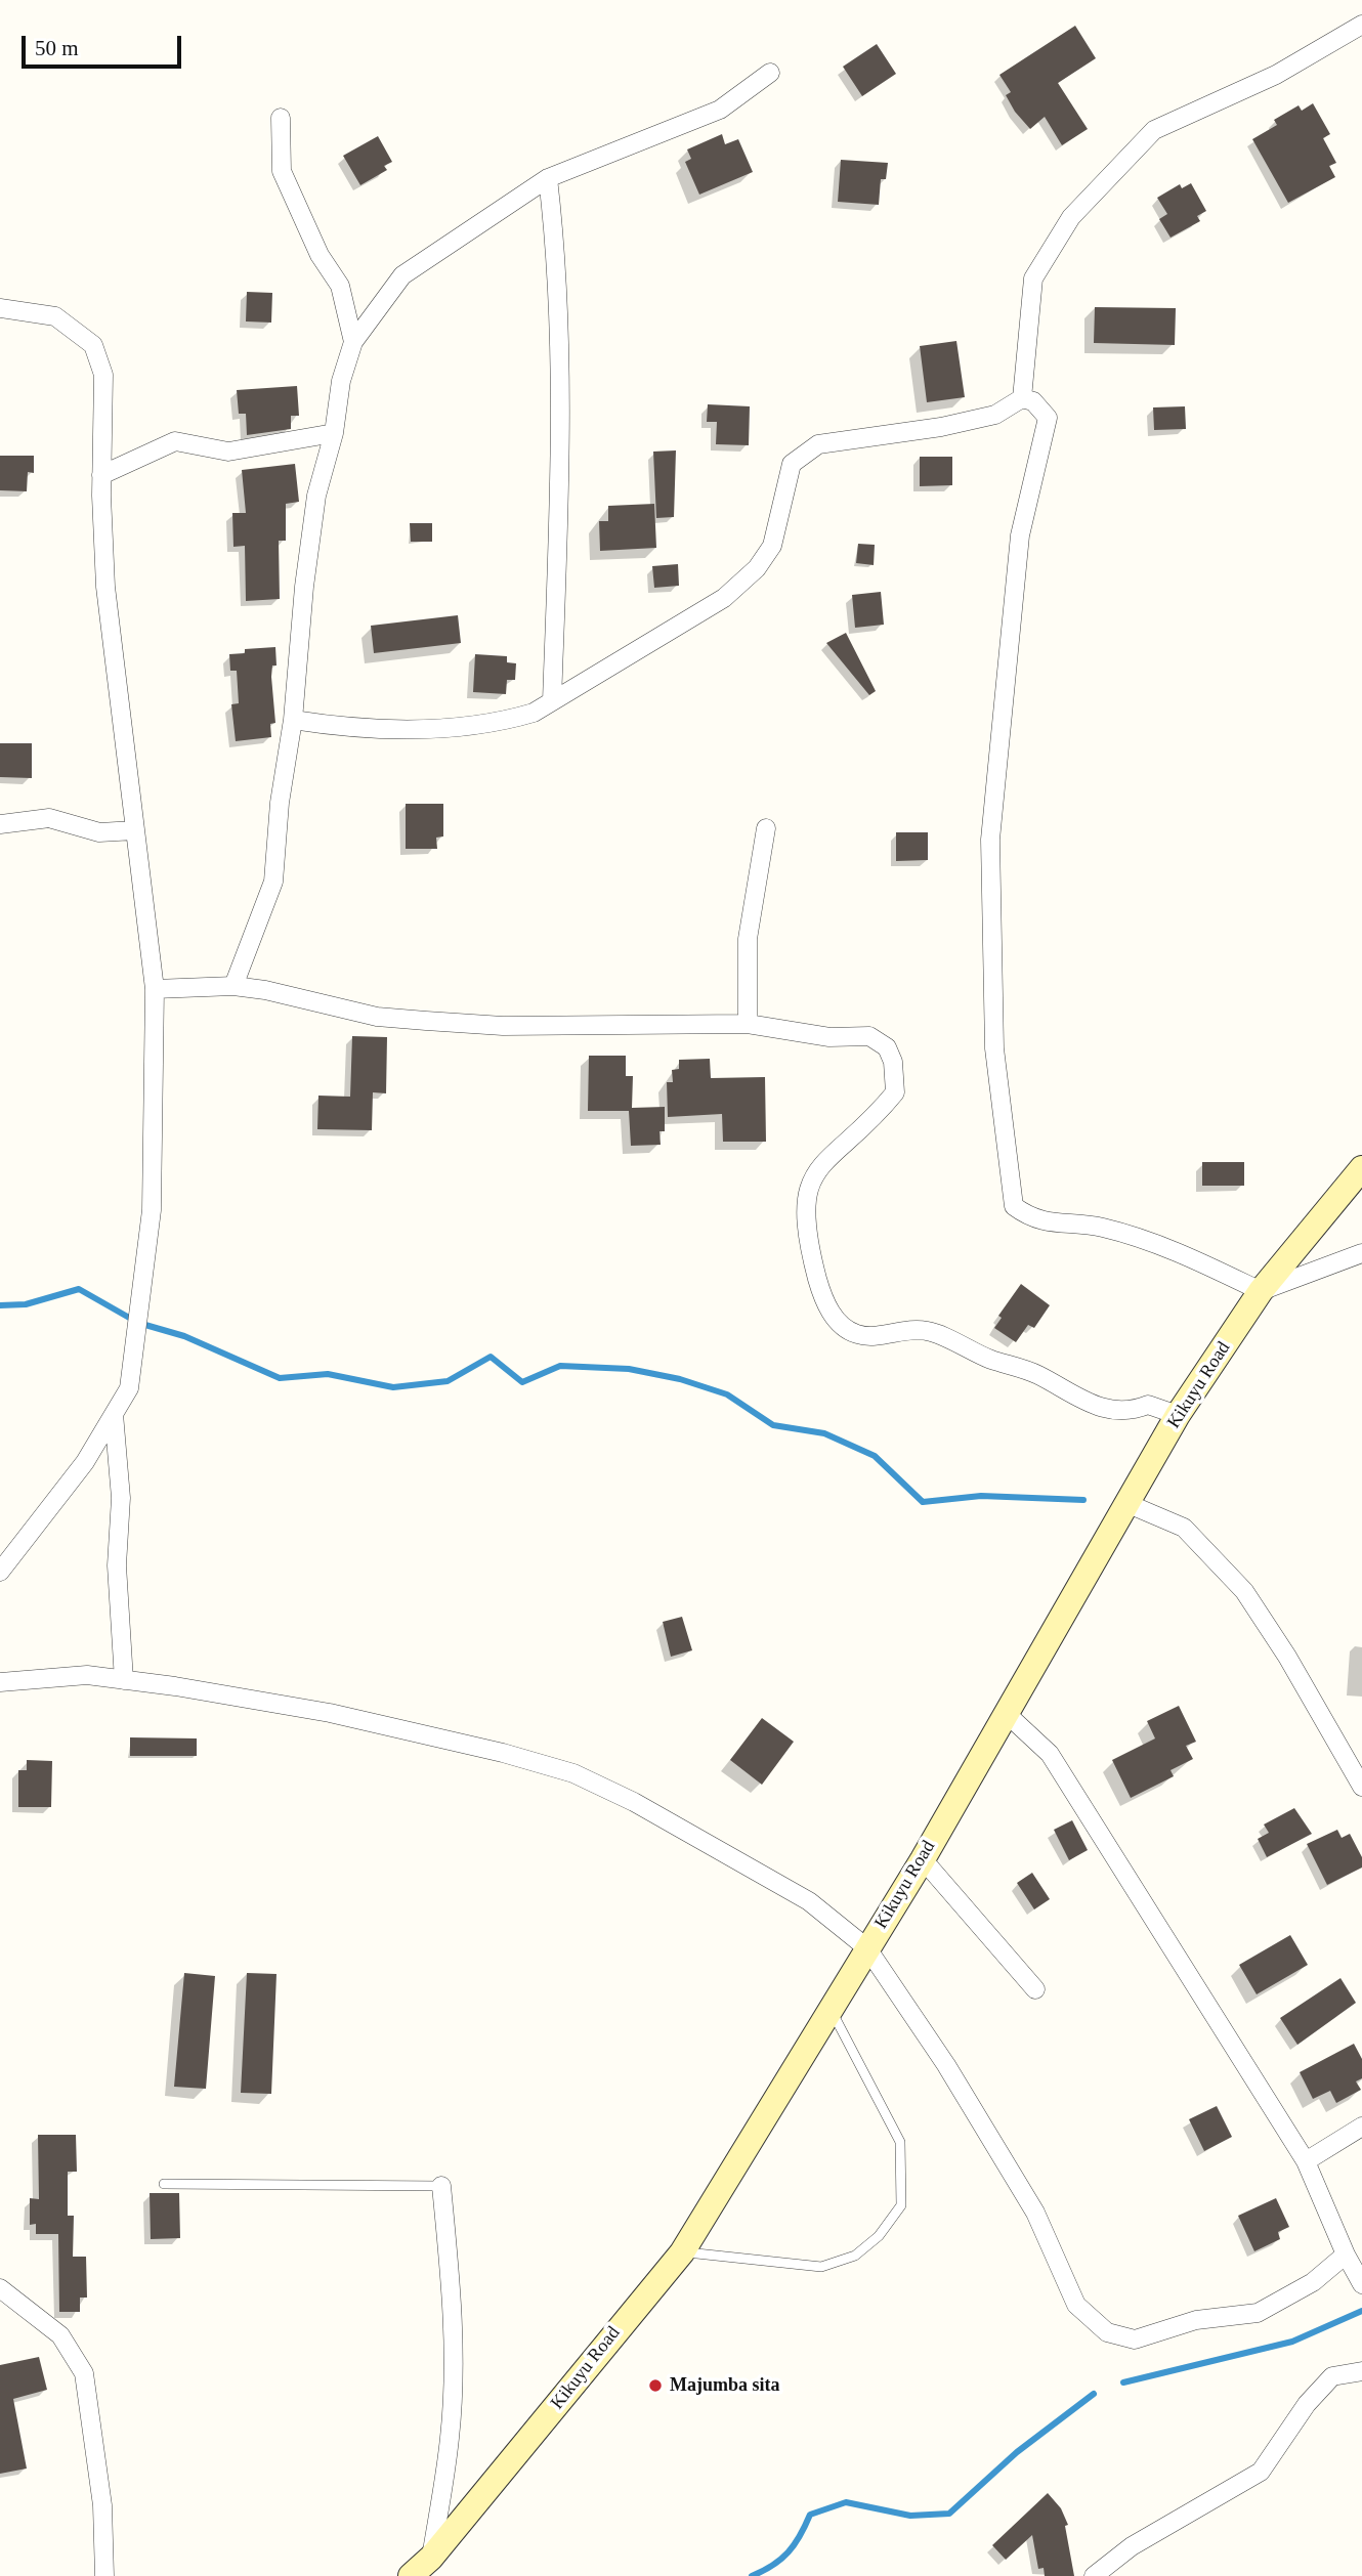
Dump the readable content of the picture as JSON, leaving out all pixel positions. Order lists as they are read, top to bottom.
{
  "streets": {
    "main road": ["Kikuyu Road"]
  },
  "places": ["Majumba sita"],
  "scale_bar": "50 m"
}
